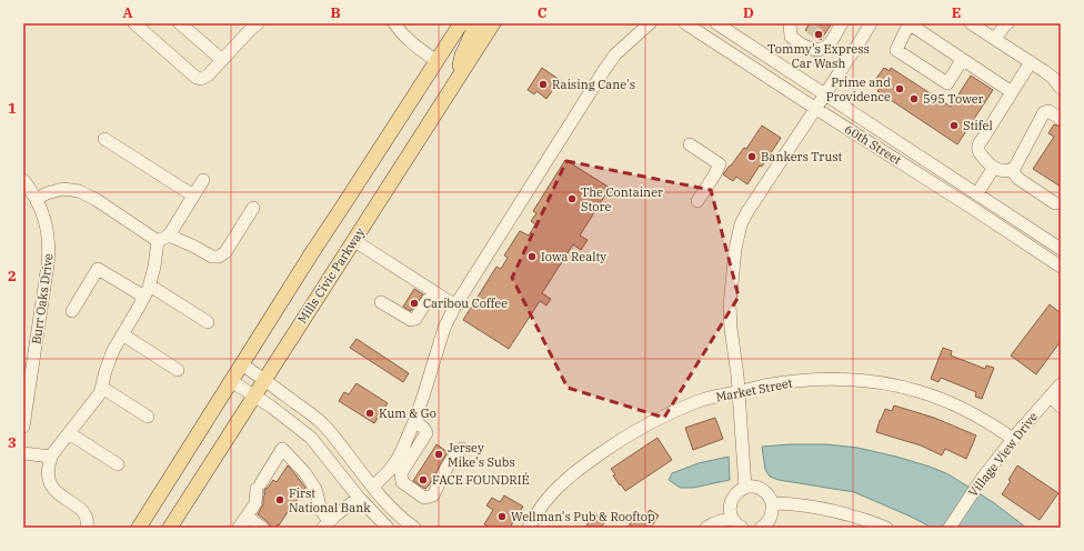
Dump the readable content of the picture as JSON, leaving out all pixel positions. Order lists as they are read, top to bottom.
{
  "streets": {
    "main road": ["Mills Civic Parkway"],
    "street": [
      "60th Street",
      "Burr Oaks Drive",
      "Market Street",
      "Village View Drive"
    ]
  },
  "crossings": [
    ["Market Street", "Village View Drive"]
  ],
  "places": [
    "Tommy's Express Car Wash",
    "Raising Cane's",
    "Prime and Providence",
    "595 Tower",
    "Stifel",
    "Bankers Trust",
    "The Container Store",
    "Iowa Realty",
    "Caribou Coffee",
    "Kum & Go",
    "Jersey Mike's Subs",
    "FACE FOUNDRIÉ",
    "First National Bank",
    "Wellman's Pub & Rooftop"
  ],
  "grid": {
    "columns": [
      "A",
      "B",
      "C",
      "D",
      "E"
    ],
    "rows": ["1", "2", "3"]
  }
}
